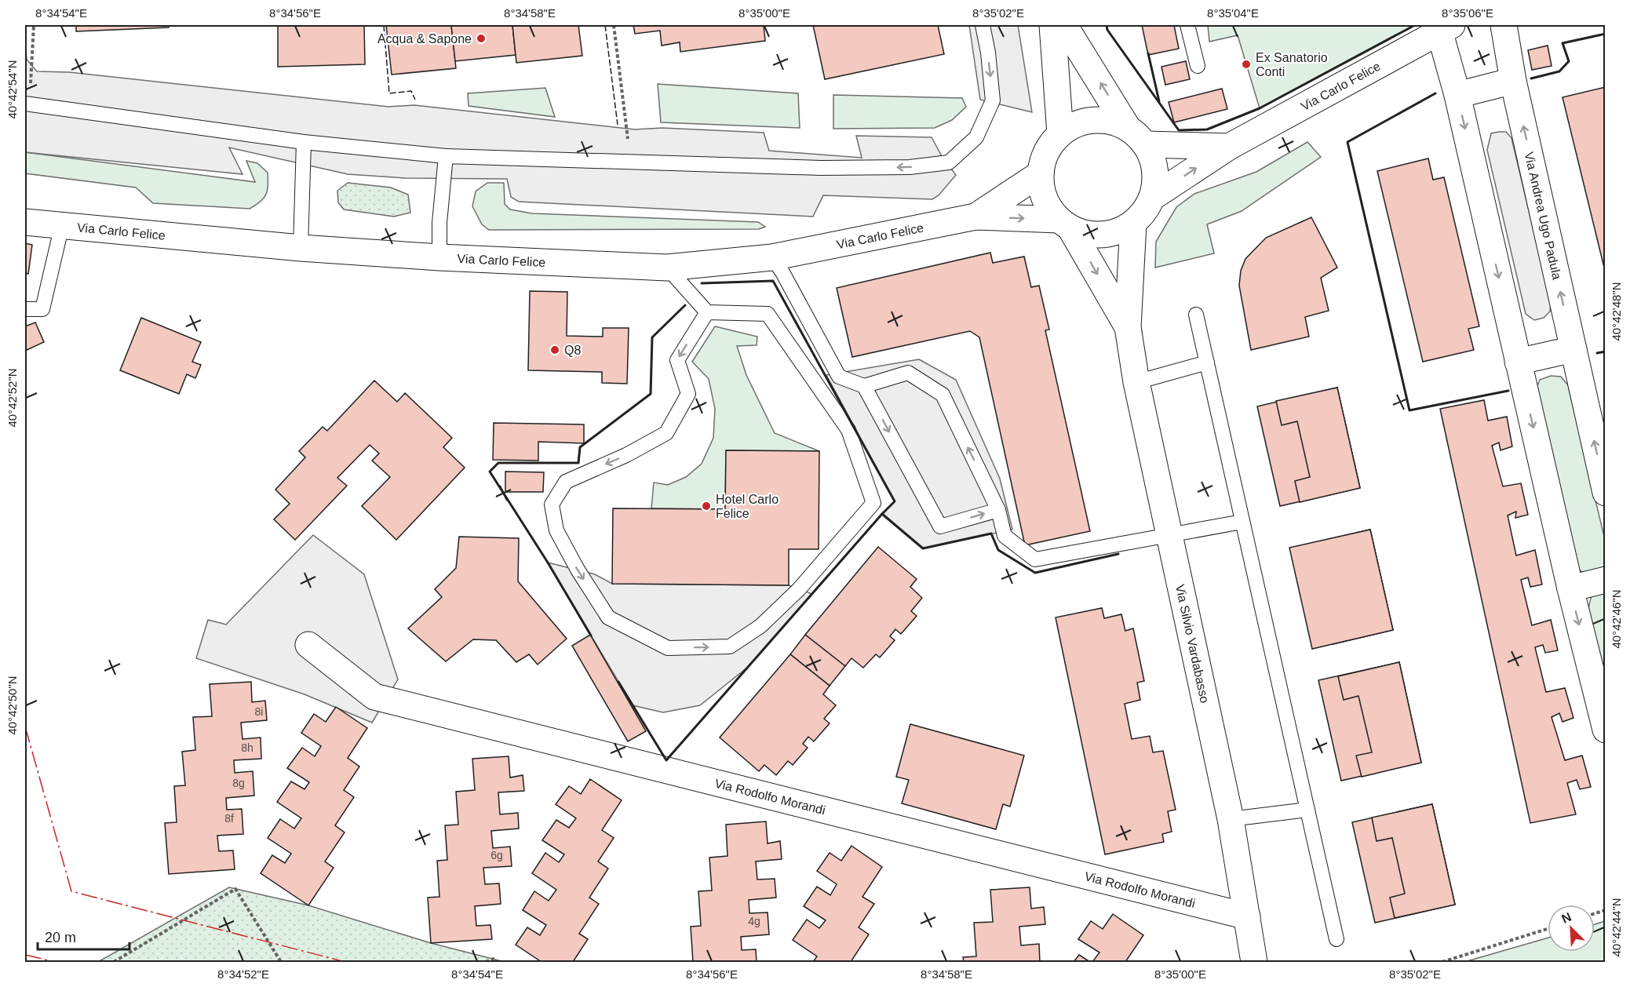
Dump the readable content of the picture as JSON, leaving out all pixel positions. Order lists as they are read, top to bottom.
{
  "streets": {
    "main road": [
      "Via Carlo Felice",
      "Via Andrea Ugo Padula",
      "Via Silvio Vardabasso",
      "Via Rodolfo Morandi"
    ]
  },
  "crossings": [
    ["Via Carlo Felice", "Via Silvio Vardabasso"],
    ["Via Silvio Vardabasso", "Via Rodolfo Morandi"]
  ],
  "places": [
    "Acqua & Sapone",
    "Ex Sanatorio Conti",
    "Q8",
    "Hotel Carlo Felice"
  ],
  "house_numbers": [
    "8i",
    "8h",
    "8g",
    "8f",
    "6g",
    "4g"
  ],
  "scale_bar": "20 m",
  "north": "top left",
  "coordinates": [
    "8°34'54\"E",
    "8°34'56\"E",
    "8°34'58\"E",
    "8°35'00\"E",
    "8°35'02\"E",
    "8°35'04\"E",
    "8°35'06\"E",
    "40°42'54\"N",
    "40°42'48\"N",
    "40°42'52\"N",
    "40°42'46\"N",
    "40°42'50\"N",
    "40°42'44\"N",
    "8°34'52\"E"
  ]
}
